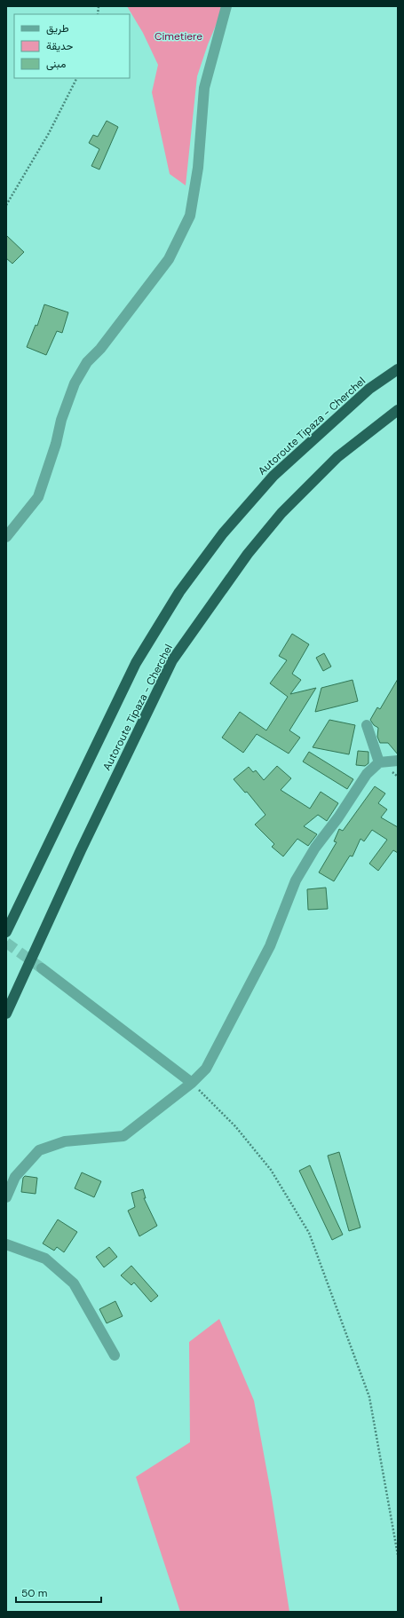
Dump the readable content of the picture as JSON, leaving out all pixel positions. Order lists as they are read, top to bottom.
{
  "streets": {
    "highway": ["Autoroute Tipaza - Cherchel"]
  },
  "parks": ["Cimetiere"],
  "legend": ["طريق", "حديقة", "مبنى"],
  "scale_bar": "50 m"
}
